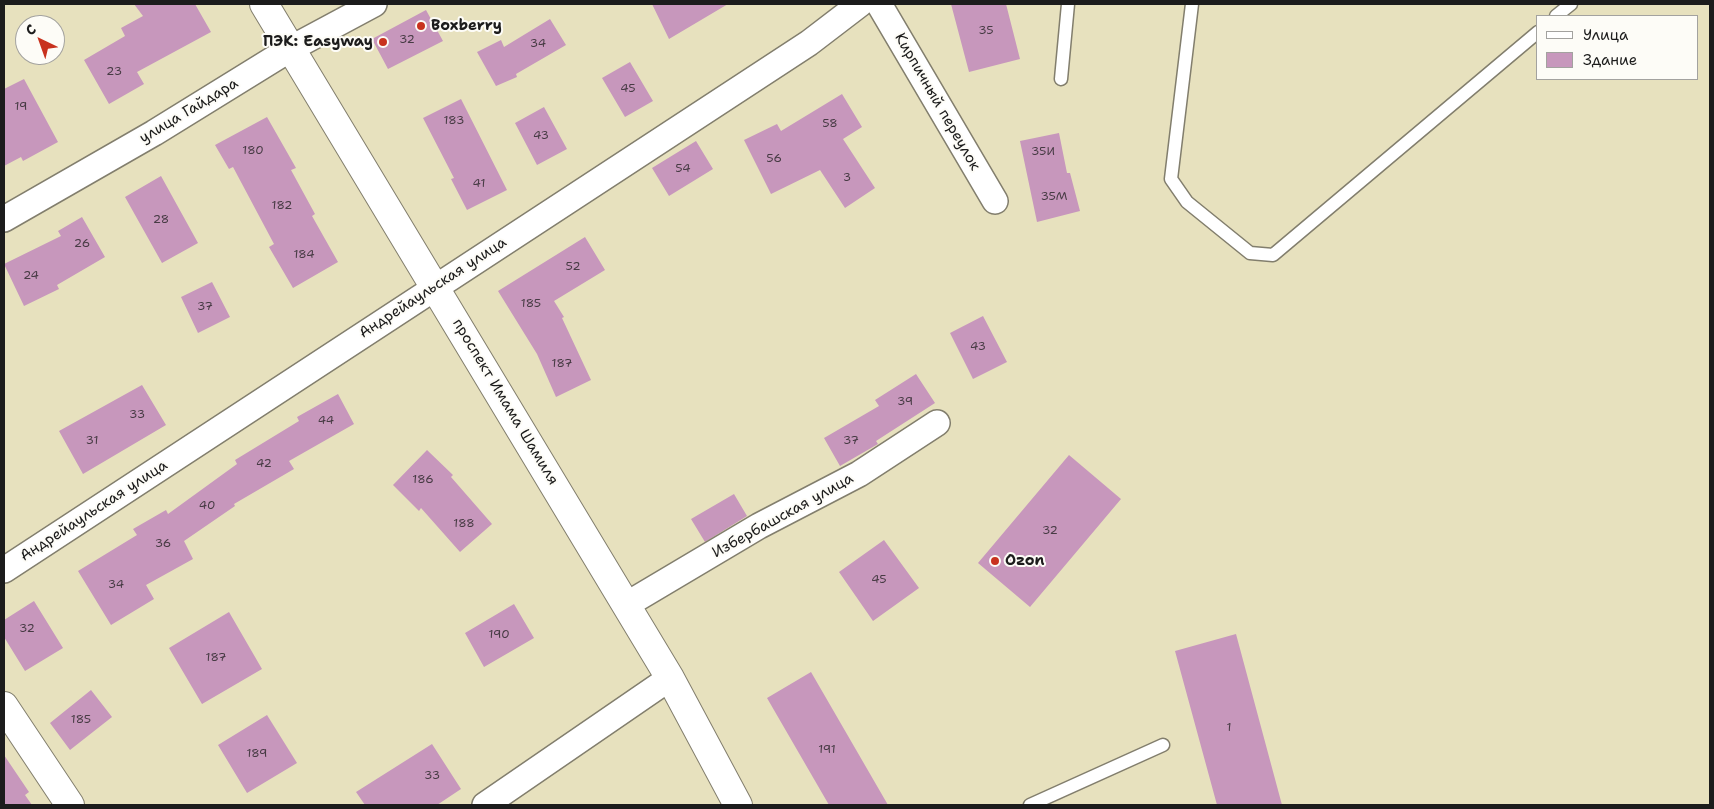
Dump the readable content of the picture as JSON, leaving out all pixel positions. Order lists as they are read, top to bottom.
{
  "streets": {
    "main road": ["проспект Имама Шамиля"],
    "street": [
      "Кирпичный переулок",
      "улица Гайдара",
      "Андрейаульская улица",
      "Избербашская улица"
    ]
  },
  "crossings": [
    ["улица Гайдара", "проспект Имама Шамиля"],
    ["Андрейаульская улица", "проспект Имама Шамиля"],
    ["проспект Имама Шамиля", "Избербашская улица"]
  ],
  "places": ["Boxberry", "ПЭК: Easyway", "Ozon"],
  "house_numbers": [
    "35",
    "32",
    "34",
    "23",
    "45",
    "19",
    "183",
    "58",
    "43",
    "180",
    "35И",
    "56",
    "54",
    "3",
    "41",
    "35М",
    "182",
    "28",
    "26",
    "184",
    "52",
    "24",
    "185",
    "37",
    "43",
    "187",
    "39",
    "33",
    "44",
    "31",
    "37",
    "42",
    "186",
    "40",
    "188",
    "32",
    "36",
    "45",
    "34",
    "32",
    "190",
    "187",
    "185",
    "1",
    "191",
    "189",
    "33"
  ],
  "legend": ["Улица", "Здание"],
  "north": "top left"
}
